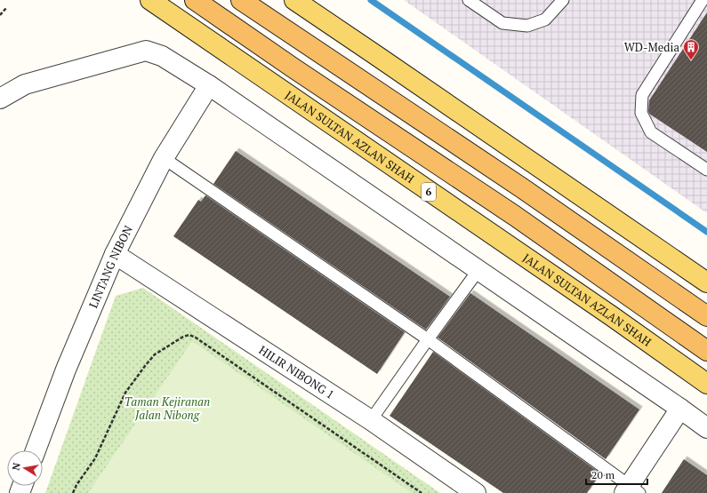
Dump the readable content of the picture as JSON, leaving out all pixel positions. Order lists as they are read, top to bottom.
{
  "streets": {
    "highway": ["6"],
    "main road": ["JALAN SULTAN AZLAN SHAH"],
    "street": ["LINTANG NIBON", "HILIR NIBONG 1"]
  },
  "crossings": [
    ["LINTANG NIBON", "HILIR NIBONG 1"]
  ],
  "parks": ["Taman Kejiranan Jalan Nibong"],
  "places": {
    "building": ["WD-Media"]
  },
  "scale_bar": "20 m",
  "north": "left"
}
